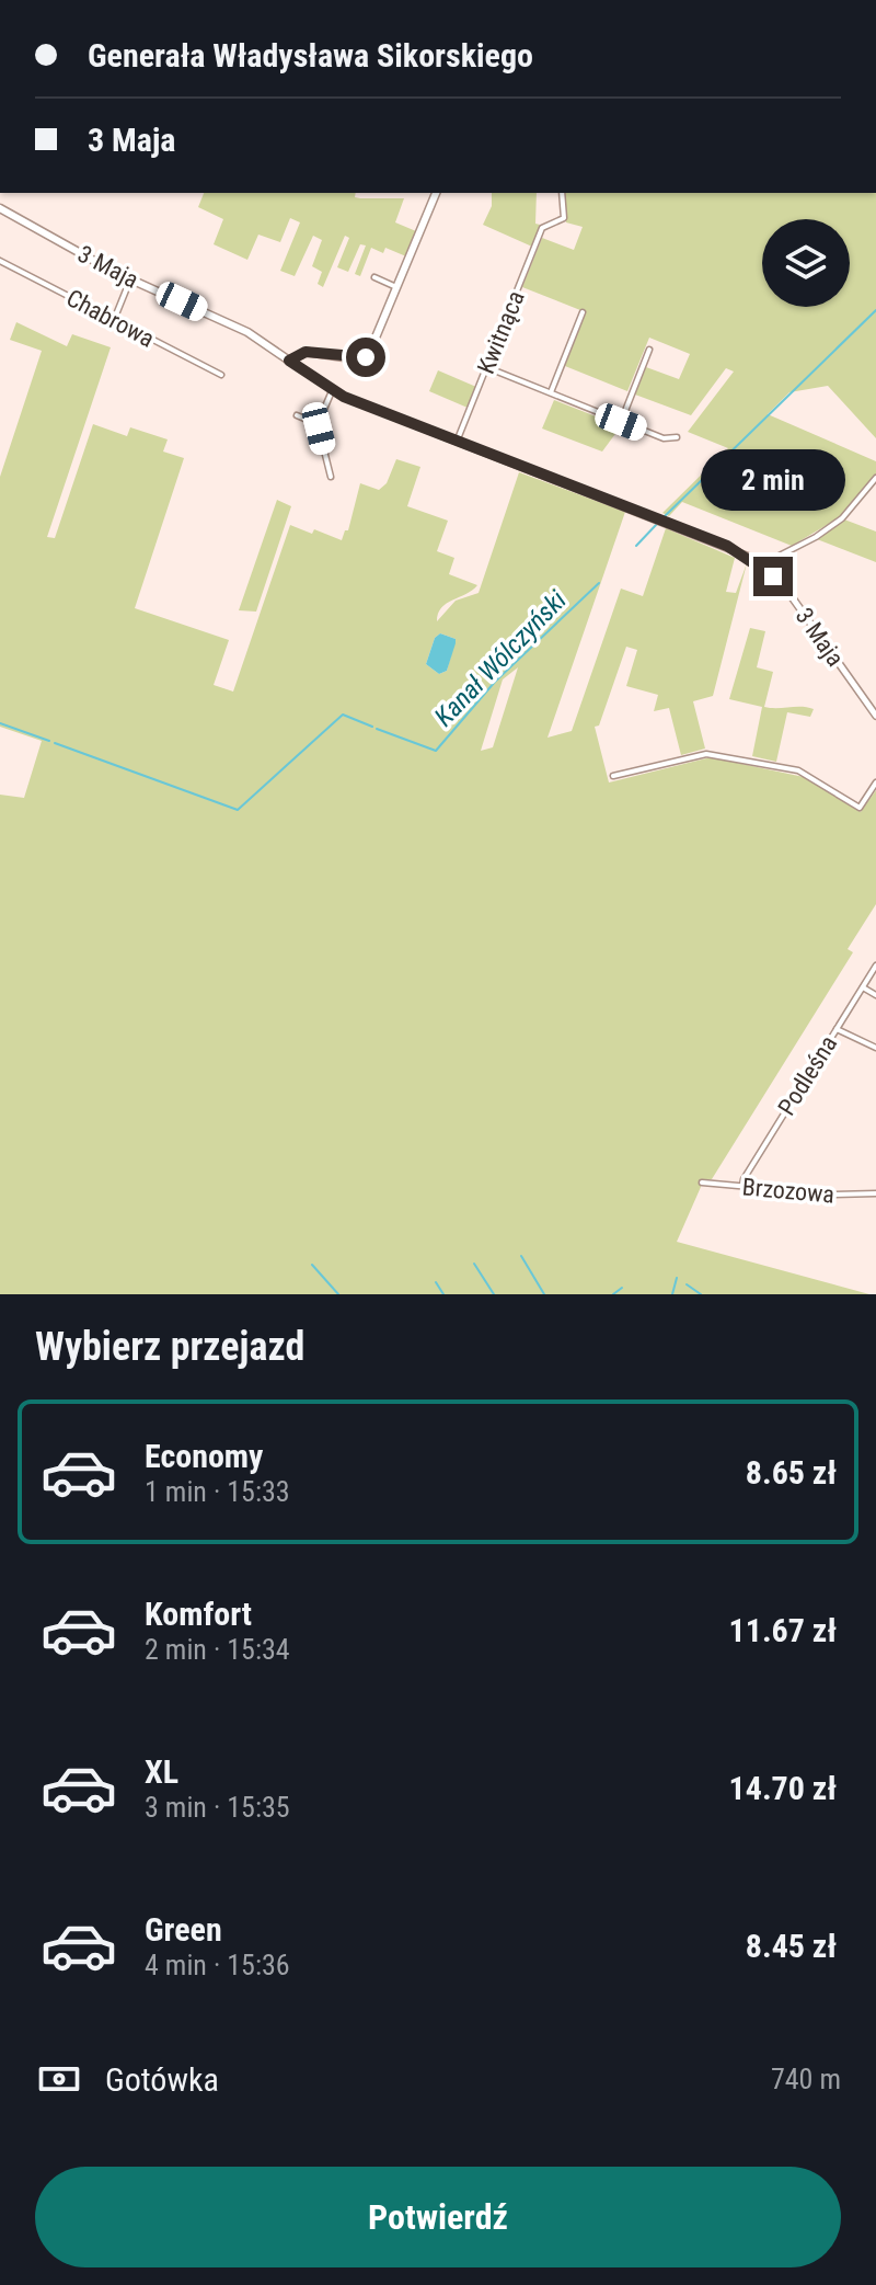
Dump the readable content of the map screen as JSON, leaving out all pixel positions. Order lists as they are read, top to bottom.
{
  "streets": {
    "main road": ["3 Maja"],
    "street": [
      "Chabrowa",
      "Kwitnąca",
      "Podleśna",
      "Brzozowa"
    ]
  },
  "crossings": [
    ["3 Maja", "Kwitnąca"],
    ["Podleśna", "Brzozowa"]
  ],
  "water": ["Kanał Wólczyński"],
  "page": {
    "banner": ["Generała Władysława Sikorskiego", "3 Maja"],
    "bubble": "2 min",
    "heading": "Wybierz przejazd",
    "list": [
      {
        "name": "Economy",
        "note": "1 min · 15:33",
        "value": "8.65 zł"
      },
      {
        "name": "Komfort",
        "note": "2 min · 15:34",
        "value": "11.67 zł"
      },
      {
        "name": "XL",
        "note": "3 min · 15:35",
        "value": "14.70 zł"
      },
      {
        "name": "Green",
        "note": "4 min · 15:36",
        "value": "8.45 zł"
      }
    ],
    "pay": ["Gotówka", "740 m"],
    "buttons": "Potwierdź"
  }
}
